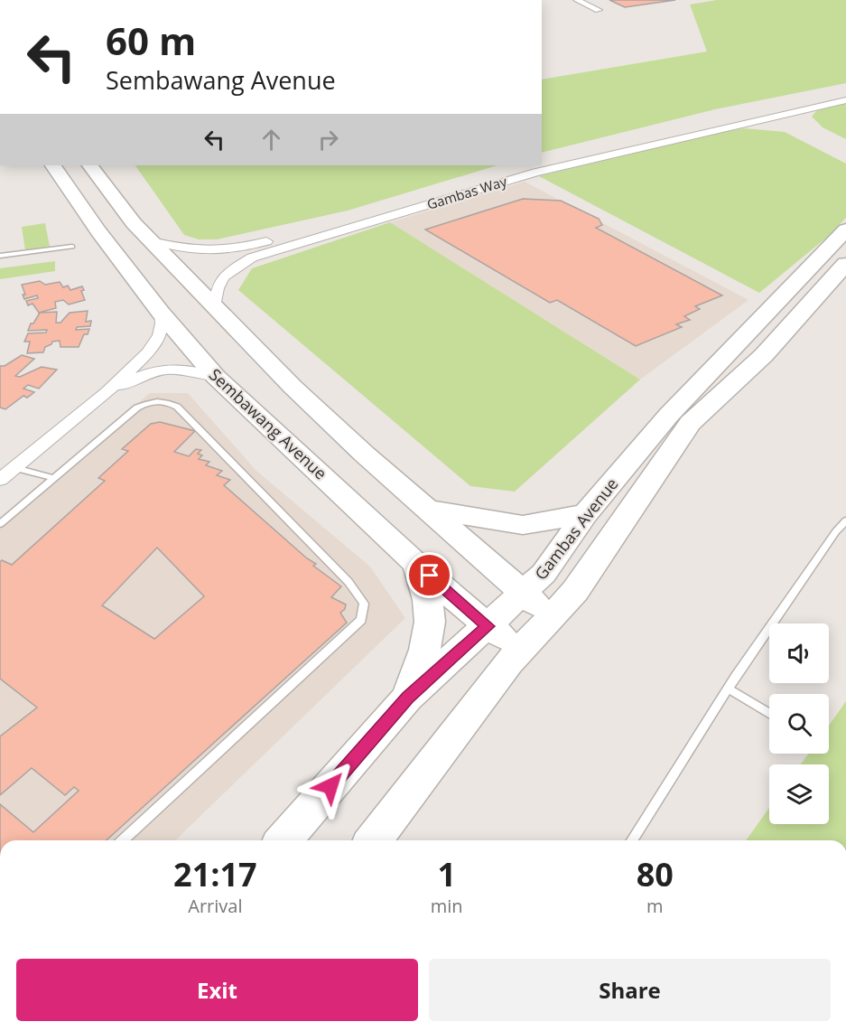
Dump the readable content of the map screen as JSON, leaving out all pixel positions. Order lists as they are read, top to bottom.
{
  "streets": {
    "main road": ["Sembawang Avenue", "Gambas Avenue"],
    "street": ["Gambas Way"]
  },
  "crossings": [
    ["Sembawang Avenue", "Gambas Avenue"]
  ],
  "page": {
    "turn": ["60 m", "Sembawang Avenue"],
    "eta": [
      "21:17",
      "Arrival",
      "1",
      "min",
      "80",
      "m"
    ],
    "buttons": ["Exit", "Share"]
  }
}
